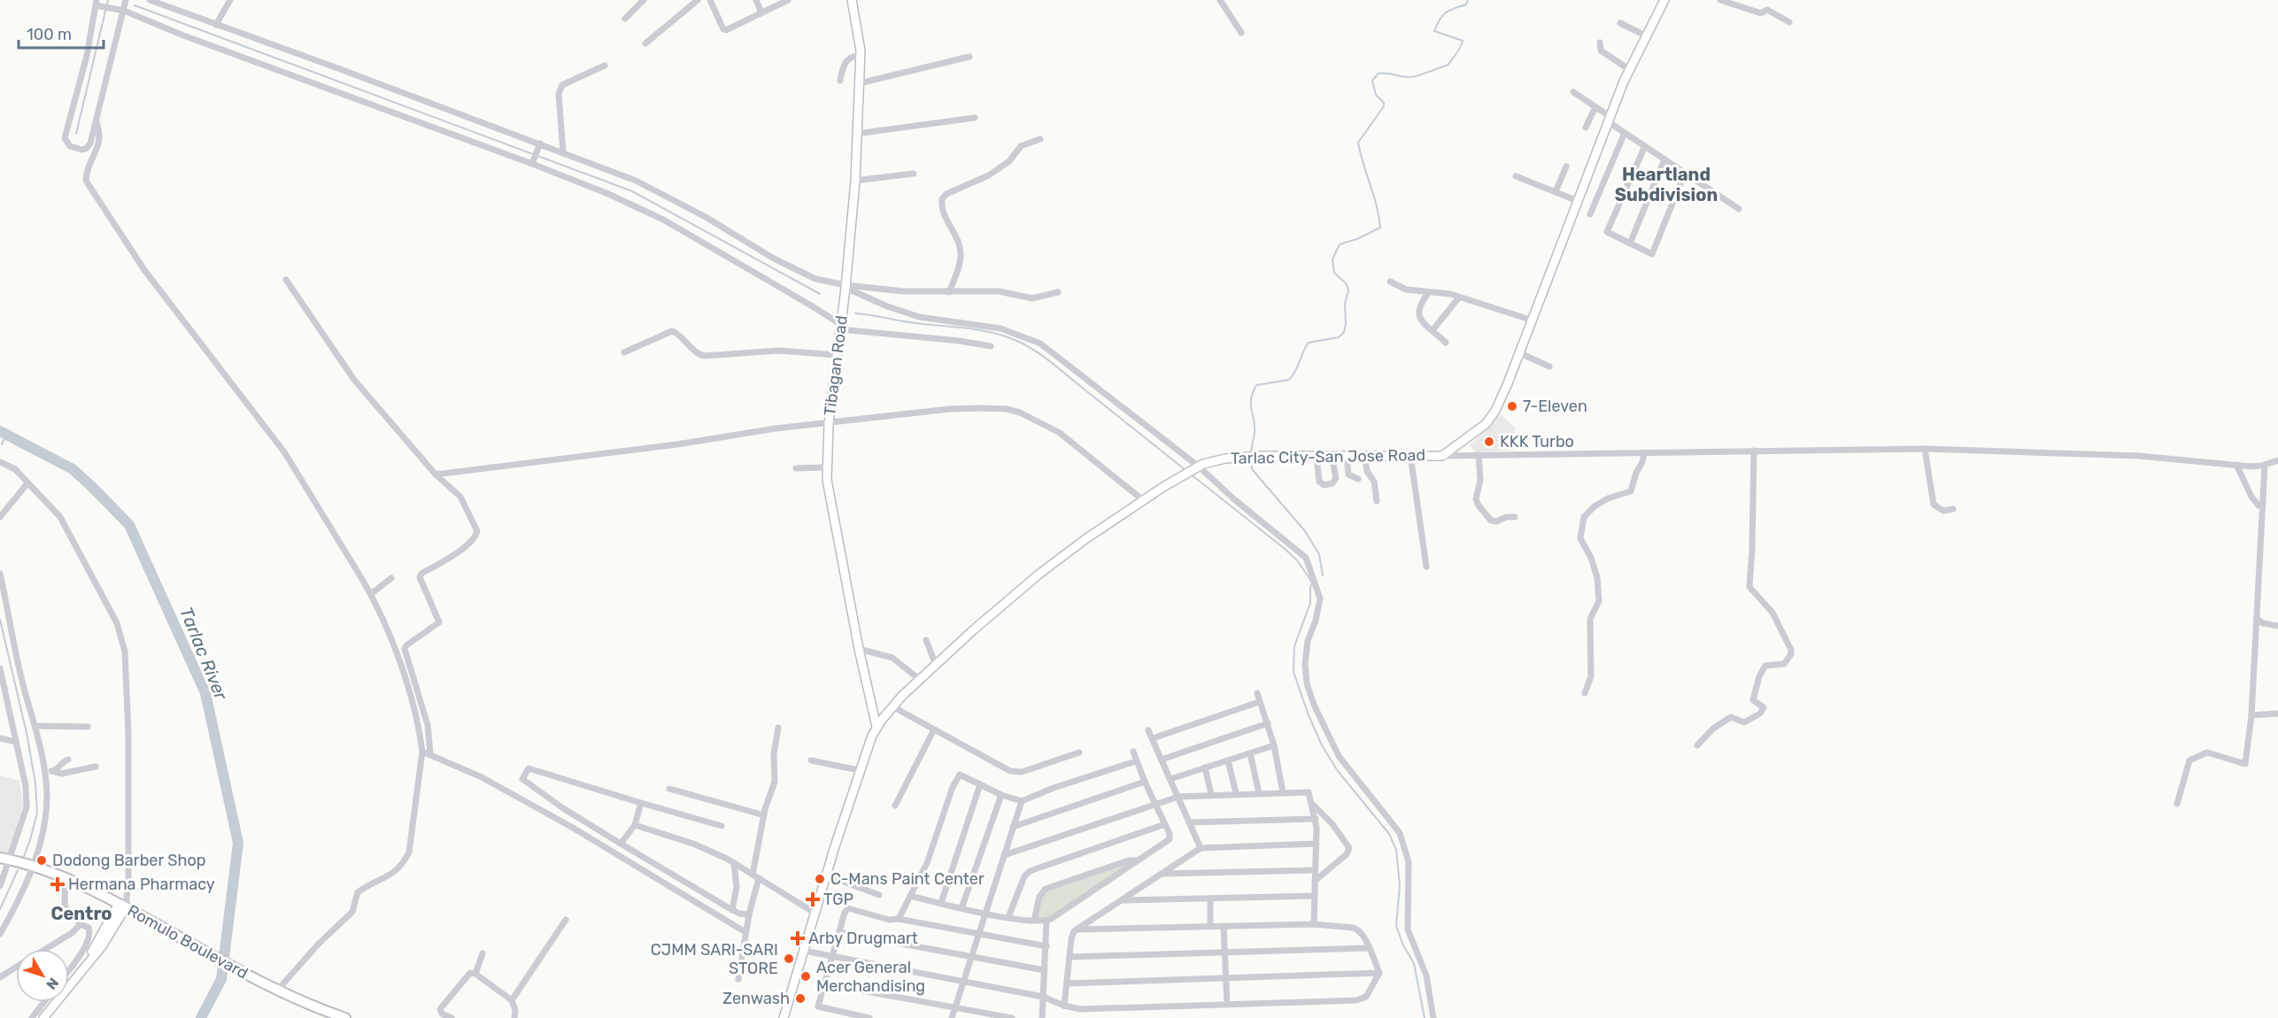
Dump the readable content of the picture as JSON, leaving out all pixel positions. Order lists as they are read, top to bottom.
{
  "streets": {
    "highway": ["Romulo Boulevard"],
    "main road": ["Tibagan Road", "Tarlac City-San Jose Road"]
  },
  "crossings": [
    ["Tibagan Road", "Tarlac City-San Jose Road"]
  ],
  "districts": ["Heartland Subdivision", "Centro"],
  "water": ["Tarlac River"],
  "places": {
    "other": [
      "7-Eleven",
      "KKK Turbo",
      "Dodong Barber Shop",
      "C-Mans Paint Center",
      "CJMM SARI-SARI STORE",
      "Acer General Merchandising",
      "Zenwash"
    ],
    "health": ["Hermana Pharmacy", "TGP", "Arby Drugmart"]
  },
  "scale_bar": "100 m",
  "north": "bottom right"
}
